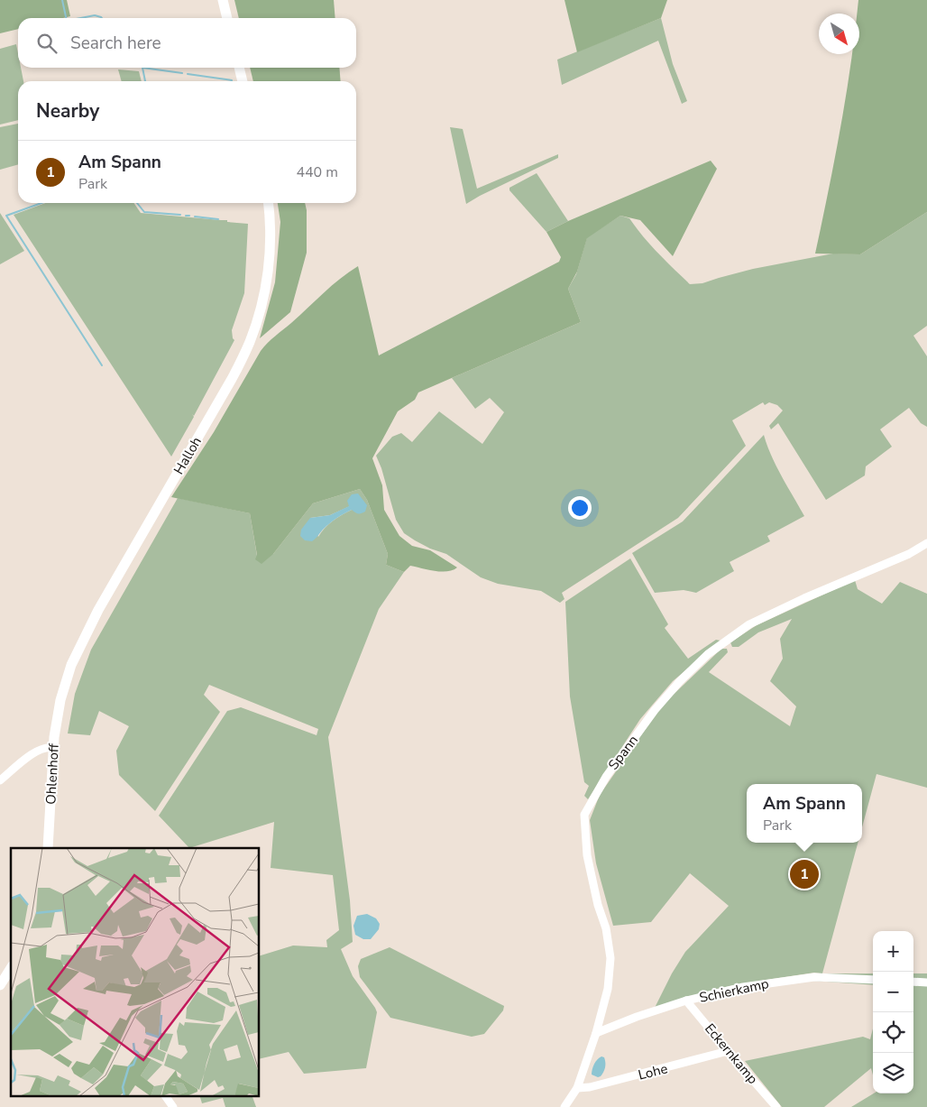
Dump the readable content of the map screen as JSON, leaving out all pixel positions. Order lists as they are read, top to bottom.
{
  "streets": {
    "main road": ["Halloh", "Ohlenhoff"],
    "street": [
      "Spann",
      "Schierkamp",
      "Eckernkamp",
      "Lohe"
    ]
  },
  "crossings": [
    ["Halloh", "Ohlenhoff"],
    ["Spann", "Schierkamp"],
    ["Spann", "Lohe"],
    ["Schierkamp", "Eckernkamp"],
    ["Eckernkamp", "Lohe"]
  ],
  "north": "bottom right",
  "page": {
    "search": "Search here",
    "heading": "Nearby",
    "list": [
      {
        "mark": "1",
        "name": "Am Spann",
        "note": "Park",
        "value": "440 m"
      }
    ],
    "popup": ["Am Spann", "Park"],
    "pins": "1",
    "map_buttons": ["+", "−"]
  }
}
